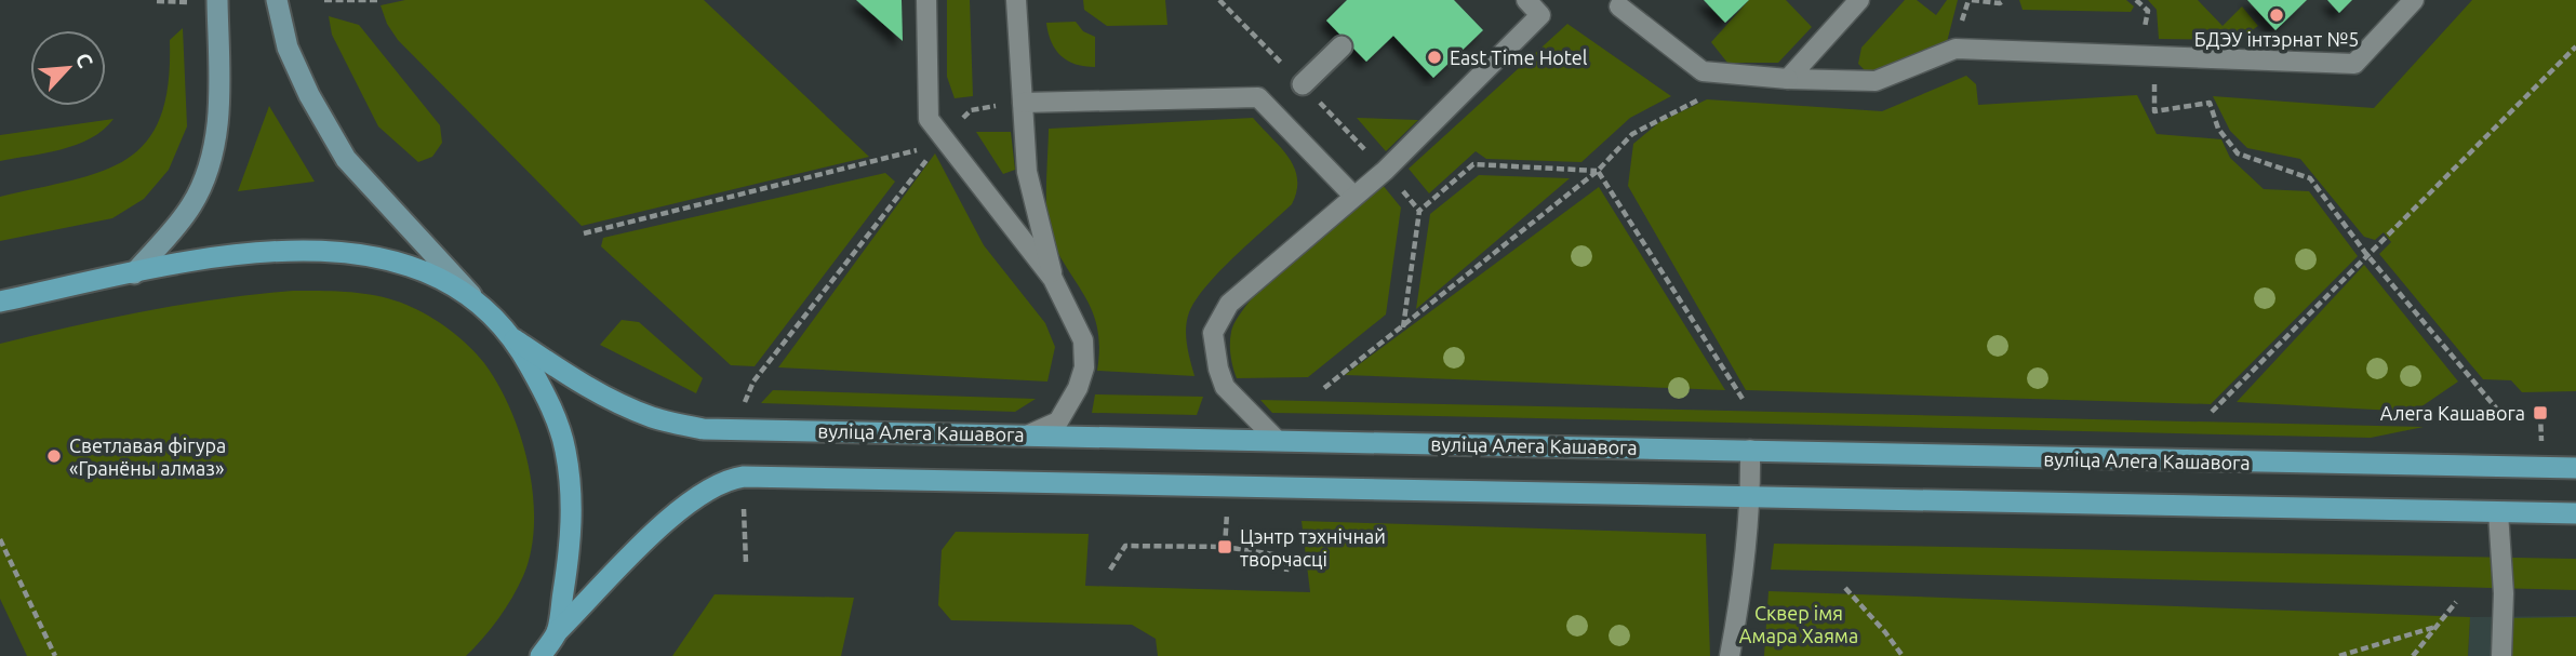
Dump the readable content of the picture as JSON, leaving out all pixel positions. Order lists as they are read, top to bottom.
{
  "streets": {
    "main road": ["вуліца Алега Кашавога"]
  },
  "parks": ["Сквер імя Амара Хаяма"],
  "places": {
    "other": ["БДЭУ інтэрнат №5", "East Time Hotel", "Светлавая фігура «Гранёны алмаз»"],
    "transit": ["Алега Кашавога", "Цэнтр тэхнічнай творчасці"]
  },
  "north": "top right"
}
